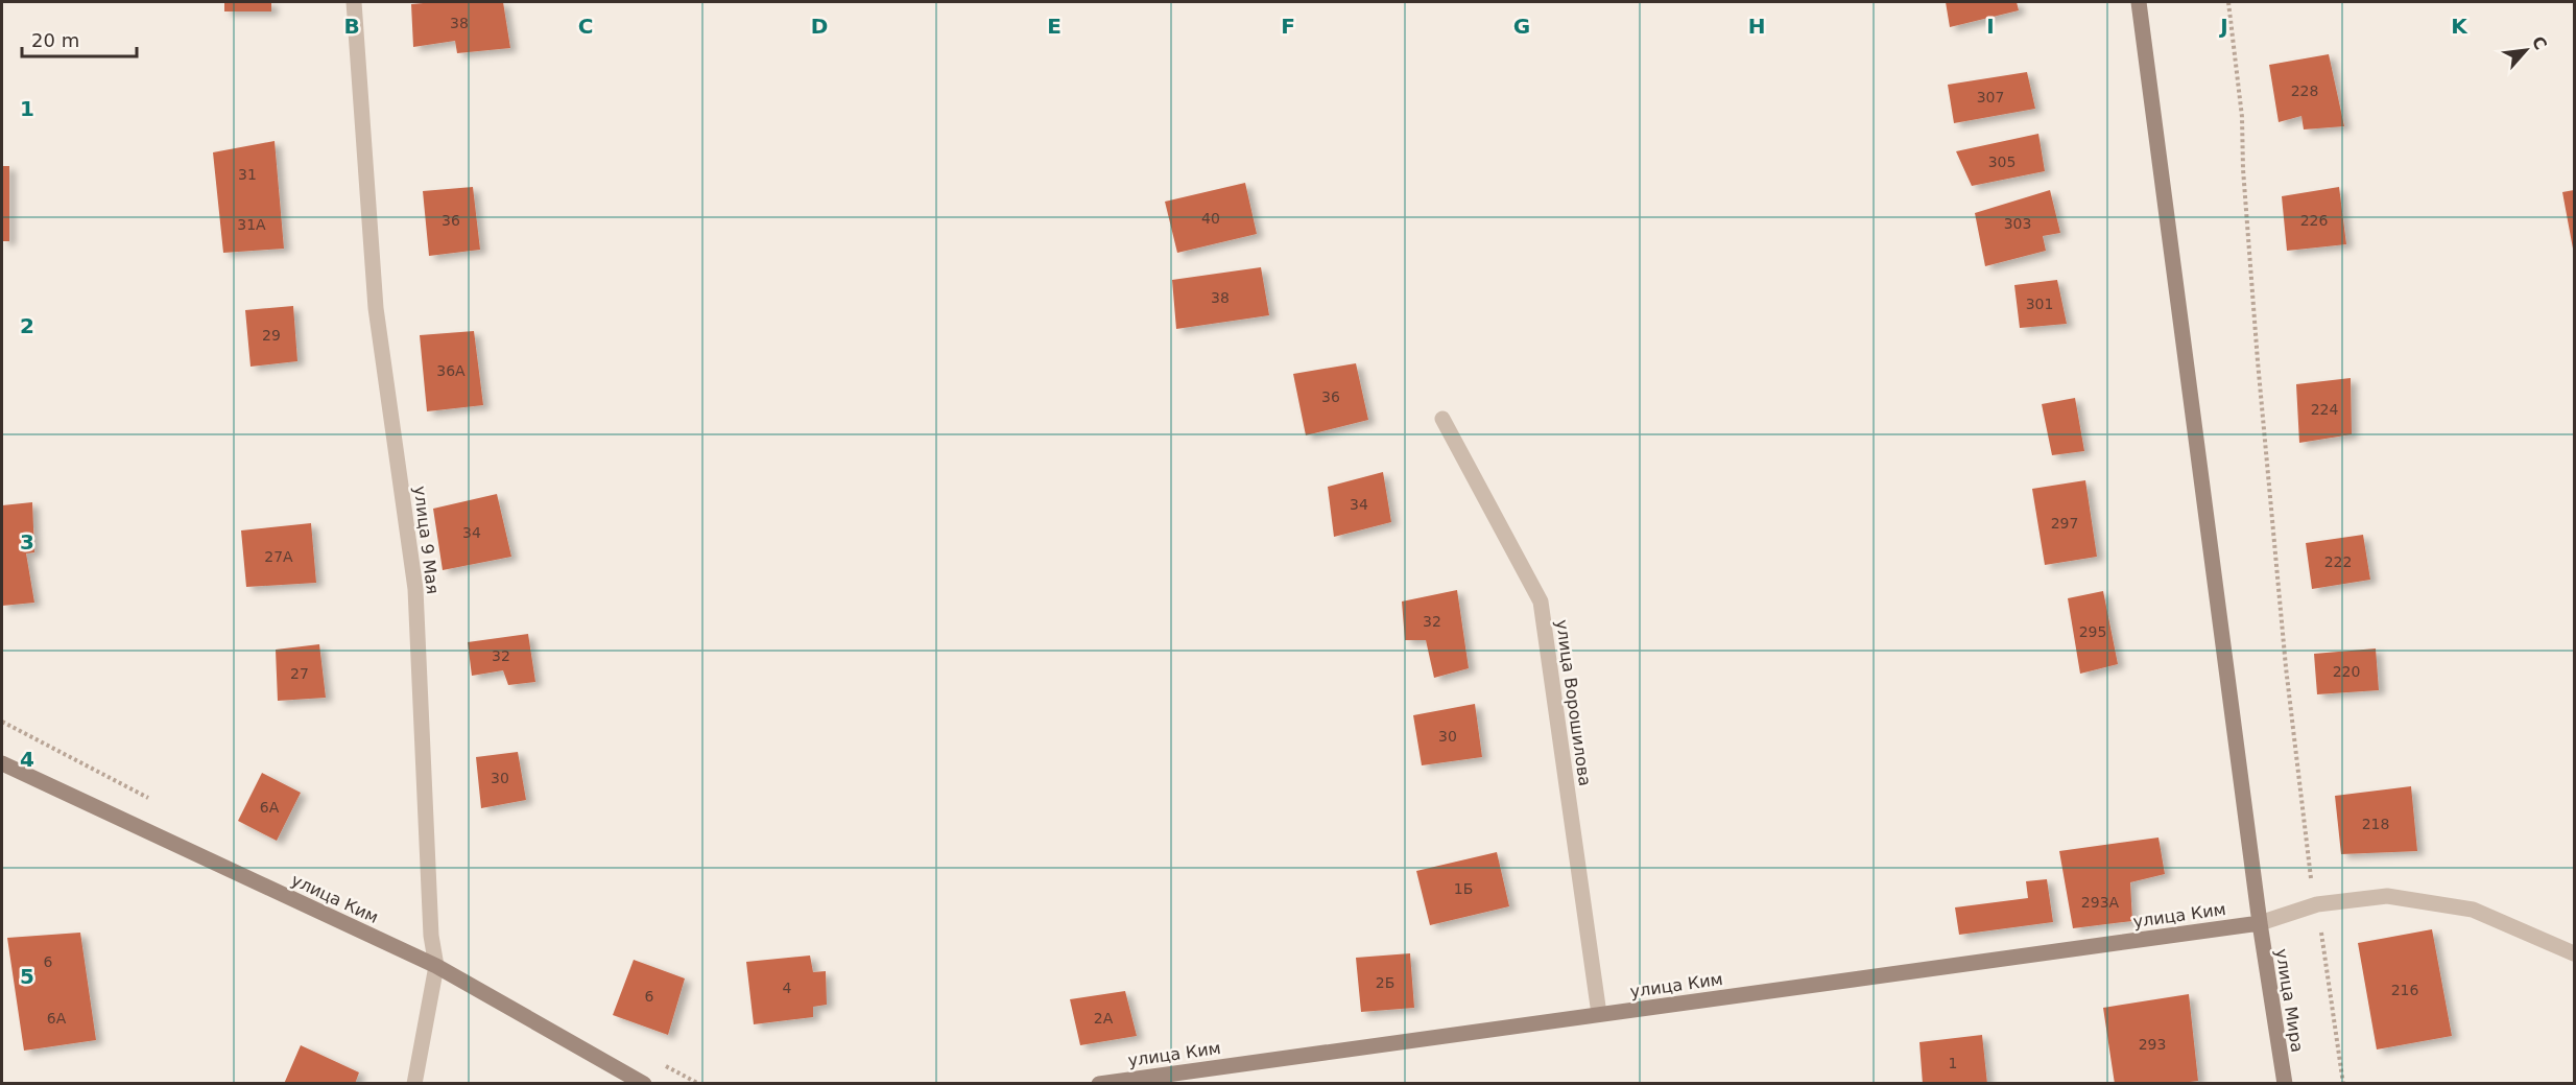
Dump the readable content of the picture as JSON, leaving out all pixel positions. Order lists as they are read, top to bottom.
{
  "streets": {
    "street": [
      "улица 9 Мая",
      "улица Ворошилова",
      "улица Ким",
      "улица Мира"
    ]
  },
  "crossings": [
    ["улица 9 Мая", "улица Ким"],
    ["улица Ворошилова", "улица Ким"],
    ["улица Ким", "улица Мира"]
  ],
  "house_numbers": [
    "38",
    "228",
    "307",
    "305",
    "31",
    "40",
    "36",
    "226",
    "303",
    "31А",
    "38",
    "301",
    "29",
    "36А",
    "36",
    "224",
    "34",
    "297",
    "34",
    "27А",
    "222",
    "32",
    "295",
    "32",
    "220",
    "27",
    "30",
    "30",
    "6А",
    "218",
    "1Б",
    "293А",
    "6",
    "2Б",
    "4",
    "216",
    "6",
    "6А",
    "2А",
    "293",
    "1"
  ],
  "scale_bar": "20 m",
  "north": "top right",
  "grid": {
    "columns": [
      "B",
      "C",
      "D",
      "E",
      "F",
      "G",
      "H",
      "I",
      "J",
      "K"
    ],
    "rows": [
      "1",
      "2",
      "3",
      "4",
      "5"
    ]
  }
}
